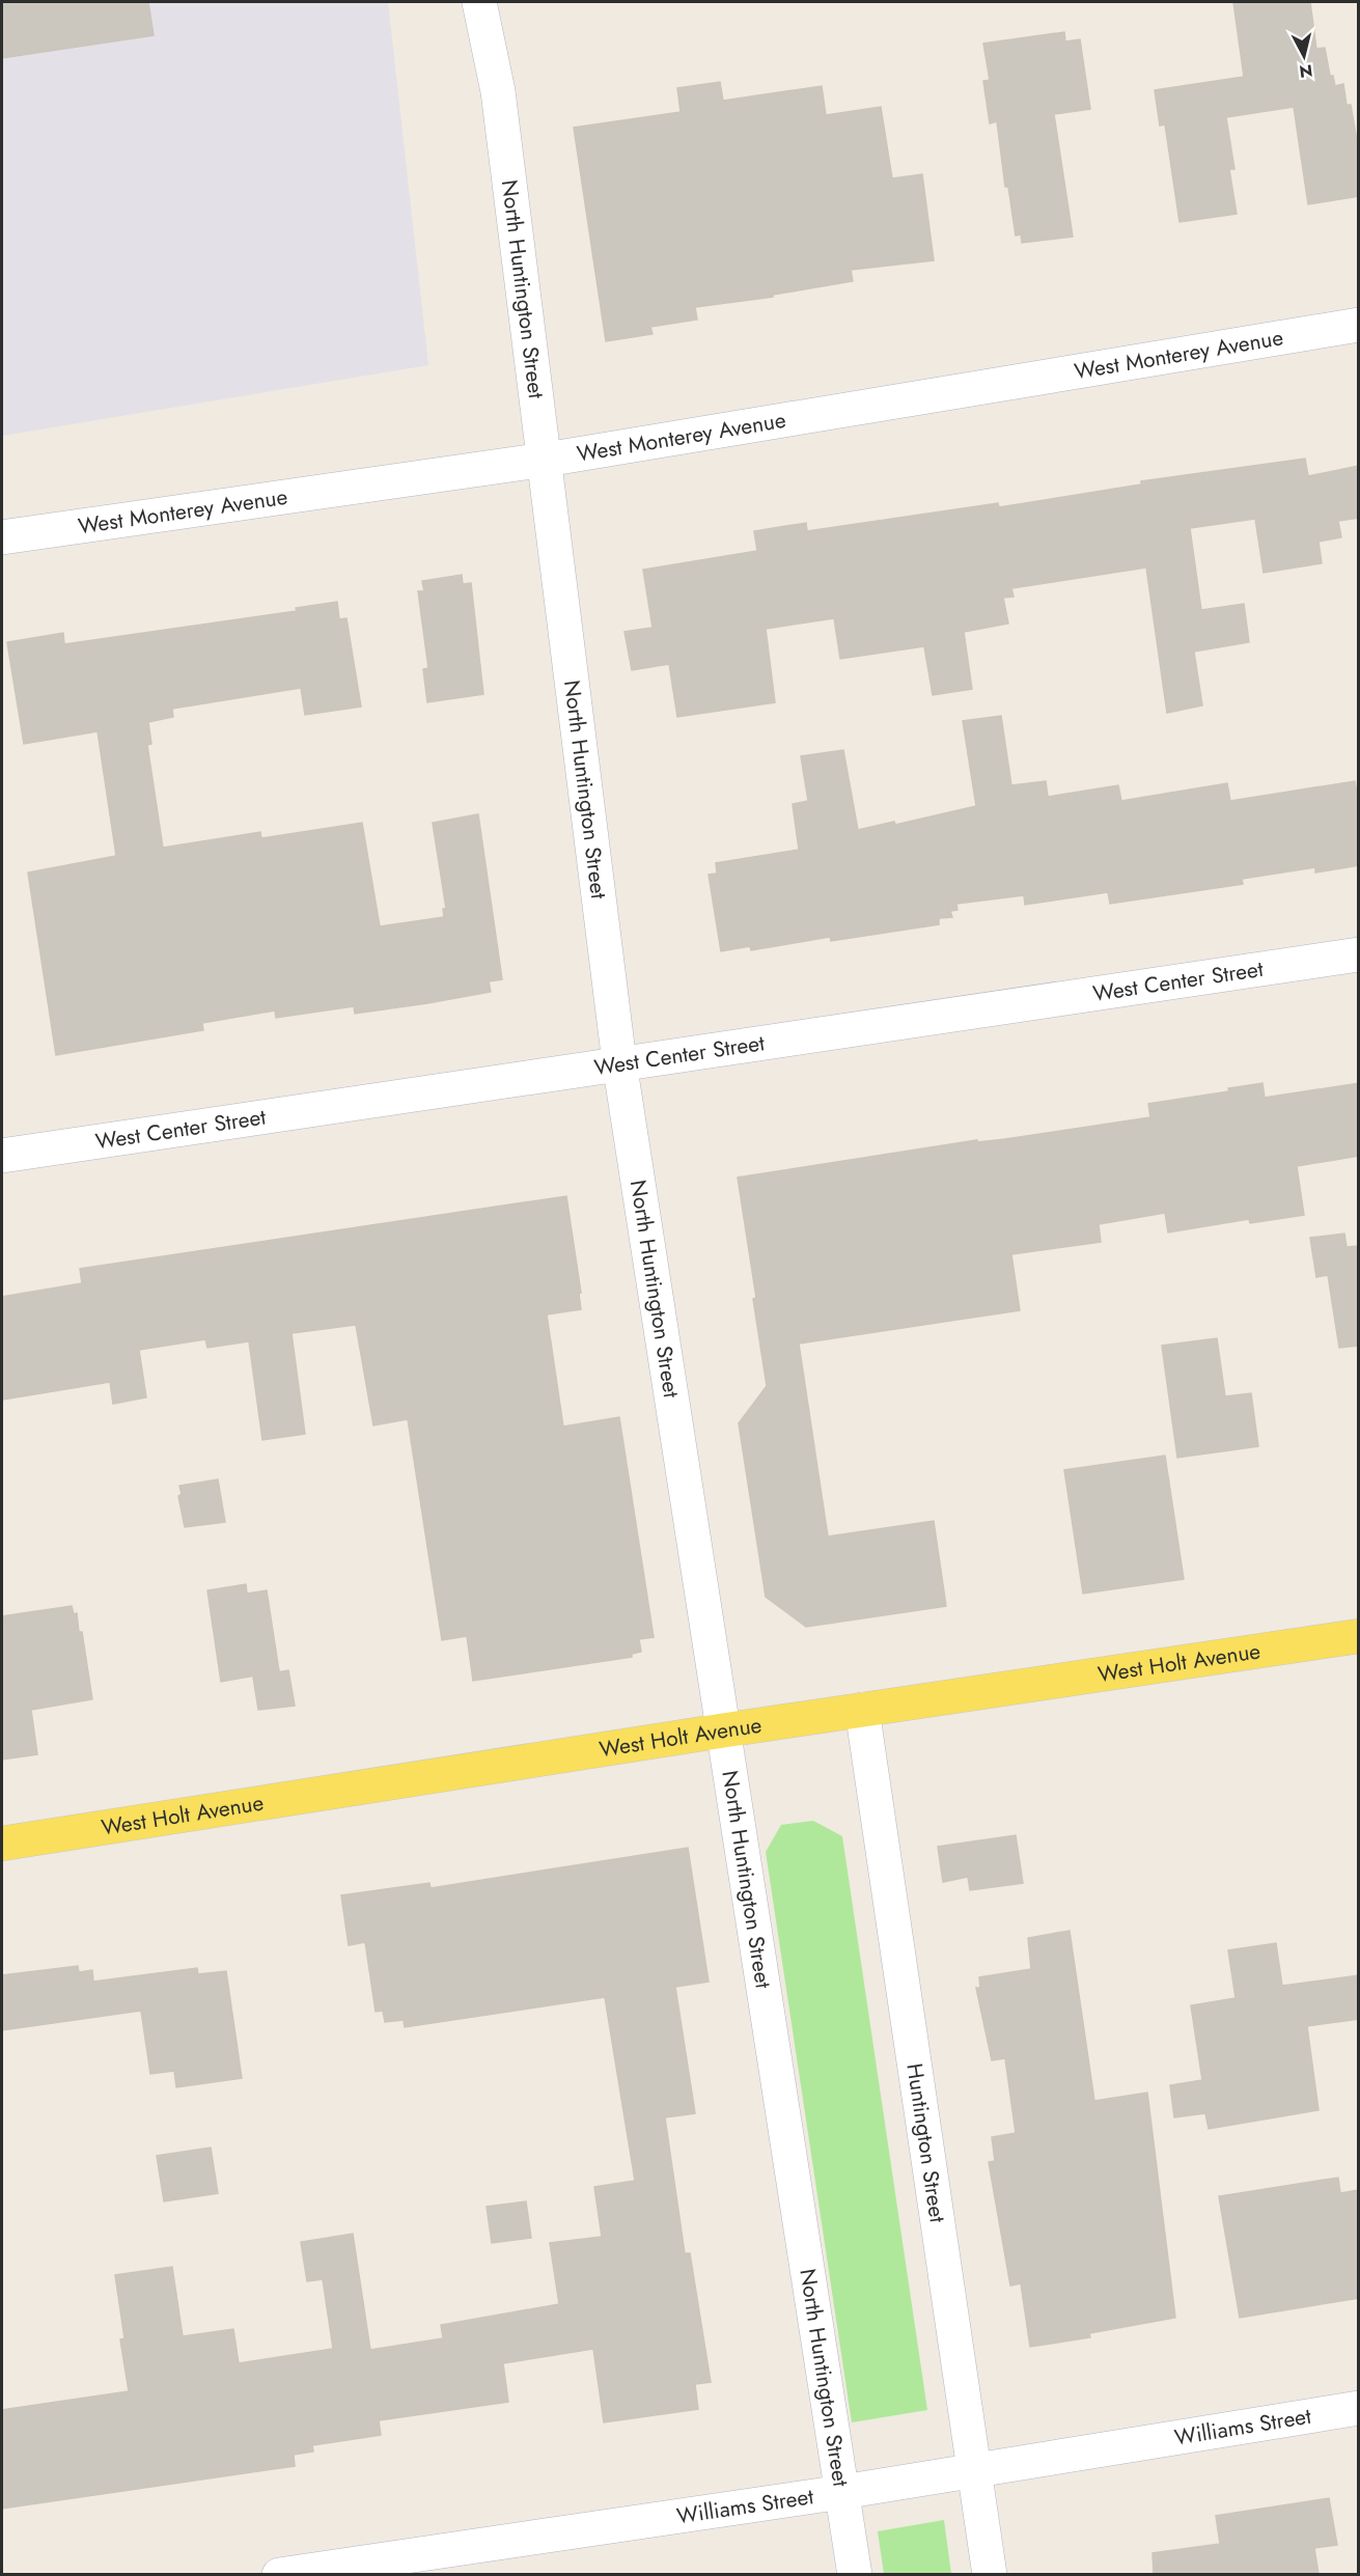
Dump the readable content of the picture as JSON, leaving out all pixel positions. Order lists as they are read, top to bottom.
{
  "streets": {
    "main road": ["West Holt Avenue"],
    "street": [
      "North Huntington Street",
      "West Monterey Avenue",
      "West Center Street",
      "Huntington Street",
      "Williams Street"
    ]
  },
  "crossings": [
    ["North Huntington Street", "West Monterey Avenue"],
    ["North Huntington Street", "West Center Street"],
    ["North Huntington Street", "West Holt Avenue"],
    ["North Huntington Street", "Williams Street"],
    ["West Holt Avenue", "Huntington Street"],
    ["Huntington Street", "Williams Street"]
  ],
  "north": "bottom"
}
